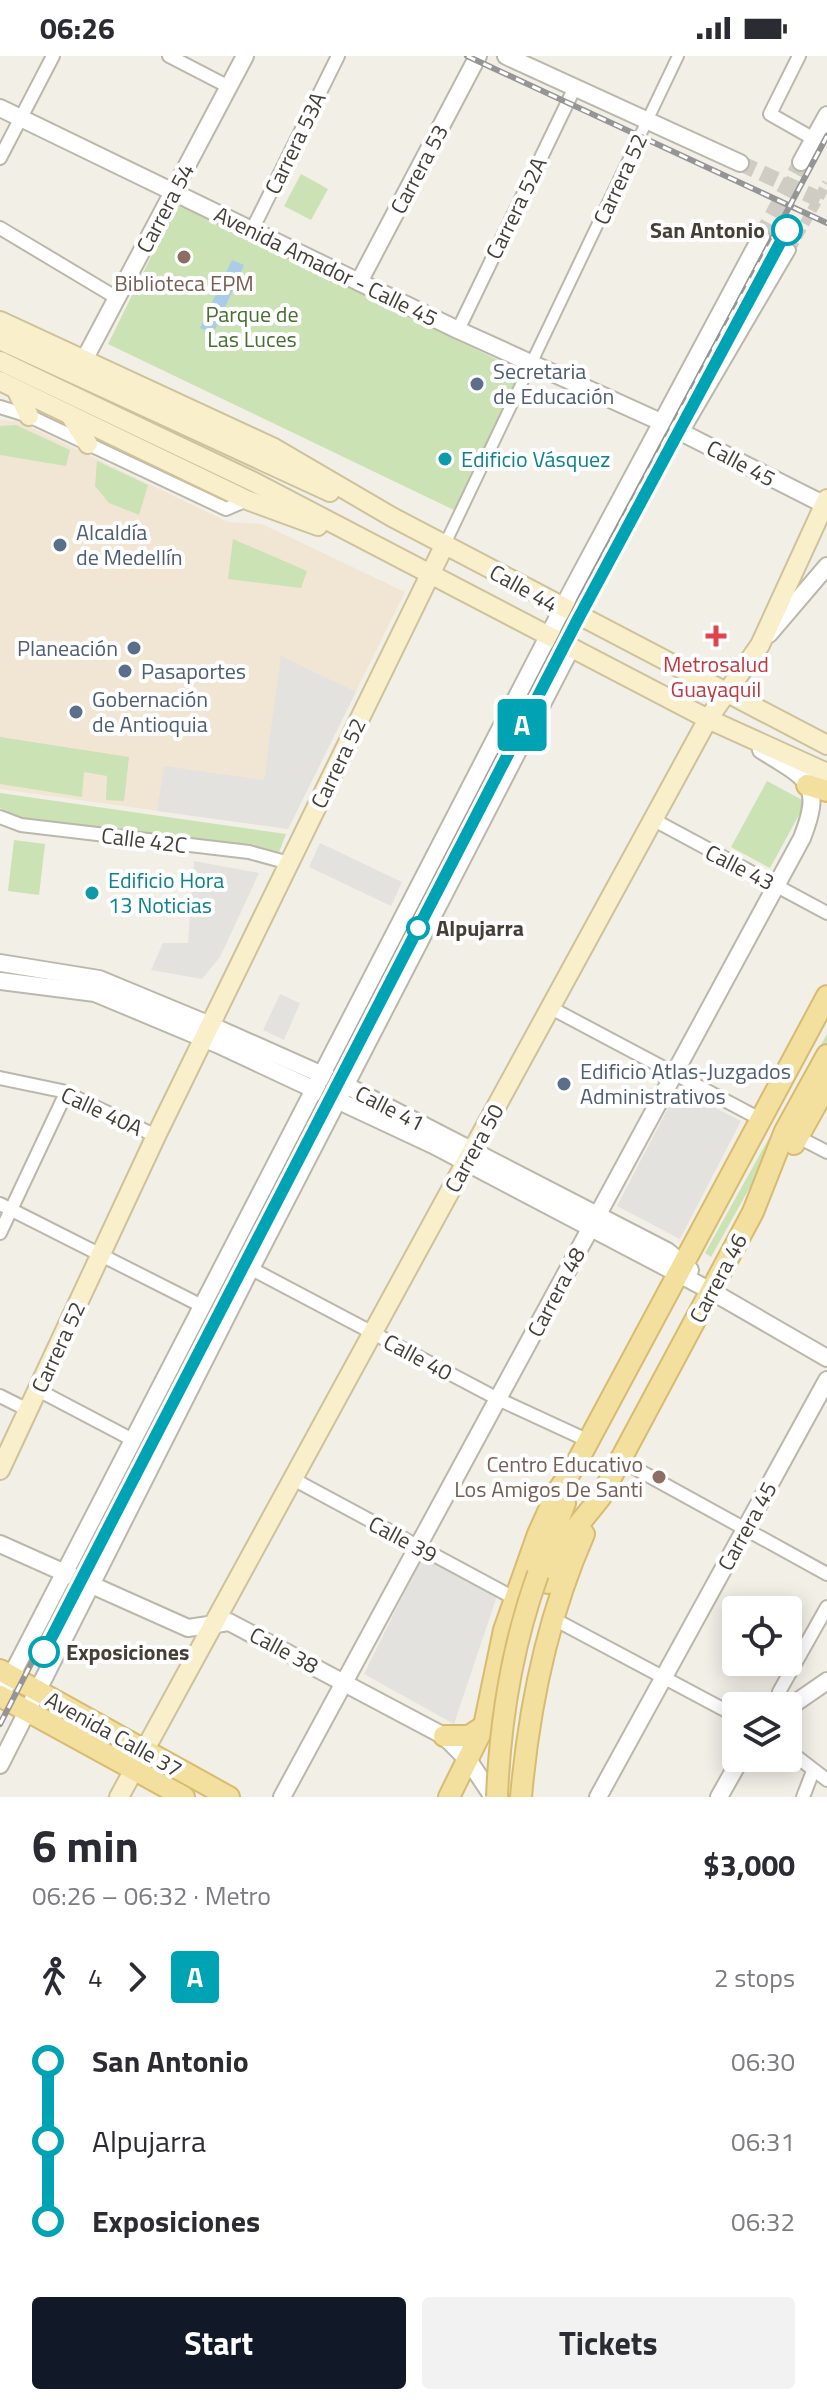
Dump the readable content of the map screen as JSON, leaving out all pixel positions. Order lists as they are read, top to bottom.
{
  "streets": {
    "main road": [
      "Carrera 52",
      "Calle 44",
      "Carrera 50",
      "Carrera 46",
      "Avenida Calle 37"
    ],
    "street": [
      "Carrera 53A",
      "Carrera 53",
      "Carrera 54",
      "Carrera 52A",
      "Avenida Amador - Calle 45",
      "Calle 45",
      "Calle 42C",
      "Calle 43",
      "Calle 41",
      "Calle 40A",
      "Carrera 48",
      "Calle 40",
      "Carrera 45",
      "Calle 39",
      "Calle 38"
    ]
  },
  "crossings": [
    ["Carrera 53A", "Avenida Amador - Calle 45"],
    ["Carrera 53", "Avenida Amador - Calle 45"],
    ["Carrera 52", "Avenida Amador - Calle 45"],
    ["Carrera 52", "Calle 44"],
    ["Carrera 52", "Calle 42C"],
    ["Carrera 52", "Calle 41"],
    ["Carrera 52", "Calle 40A"],
    ["Carrera 54", "Avenida Amador - Calle 45"],
    ["Carrera 54", "Calle 44"],
    ["Carrera 52A", "Avenida Amador - Calle 45"],
    ["Avenida Amador - Calle 45", "Calle 45"],
    ["Calle 45", "Carrera 50"],
    ["Calle 44", "Carrera 50"],
    ["Calle 44", "Carrera 48"],
    ["Calle 43", "Carrera 50"],
    ["Calle 43", "Carrera 48"],
    ["Calle 41", "Carrera 50"],
    ["Calle 41", "Carrera 46"],
    ["Calle 41", "Carrera 48"],
    ["Carrera 50", "Calle 40"],
    ["Carrera 50", "Calle 39"],
    ["Carrera 50", "Calle 38"],
    ["Carrera 50", "Avenida Calle 37"],
    ["Carrera 46", "Calle 40"],
    ["Carrera 46", "Calle 39"],
    ["Carrera 46", "Calle 38"],
    ["Carrera 48", "Calle 40"],
    ["Carrera 48", "Calle 39"],
    ["Carrera 48", "Calle 38"]
  ],
  "parks": ["Parque de Las Luces"],
  "places": {
    "other": [
      "San Antonio",
      "Biblioteca EPM",
      "Secretaria de Educación",
      "Edificio Vásquez",
      "Alcaldía de Medellín",
      "Planeación",
      "Pasaportes",
      "Gobernación de Antioquia",
      "Edificio Hora 13 Noticias",
      "Alpujarra",
      "Edificio Atlas-Juzgados Administrativos",
      "Centro Educativo Los Amigos De Santi",
      "Exposiciones"
    ],
    "health": ["Metrosalud Guayaquil"]
  },
  "lines": ["metro line A"],
  "page": {
    "status": "06:26",
    "on_map": "A",
    "heading": ["6 min", "06:26 – 06:32 · Metro", "$3,000"],
    "legs": ["4", "A", "2 stops"],
    "list": [
      {
        "name": "San Antonio",
        "value": "06:30"
      },
      {
        "name": "Alpujarra",
        "value": "06:31"
      },
      {
        "name": "Exposiciones",
        "value": "06:32"
      }
    ],
    "buttons": ["Start", "Tickets"]
  }
}
